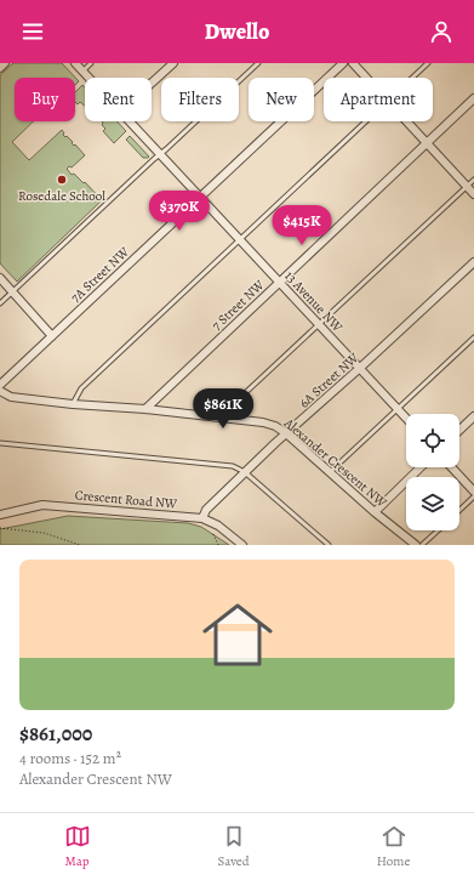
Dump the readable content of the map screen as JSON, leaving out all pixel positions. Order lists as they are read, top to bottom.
{
  "streets": {
    "street": [
      "7A Street NW",
      "13 Avenue NW",
      "7 Street NW",
      "6A Street NW",
      "Alexander Crescent NW",
      "Crescent Road NW"
    ]
  },
  "crossings": [
    ["7A Street NW", "13 Avenue NW"],
    ["13 Avenue NW", "7 Street NW"],
    ["13 Avenue NW", "6A Street NW"],
    ["7 Street NW", "Alexander Crescent NW"],
    ["6A Street NW", "Alexander Crescent NW"],
    ["6A Street NW", "Crescent Road NW"]
  ],
  "places": ["Rosedale School"],
  "page": {
    "header": "Dwello",
    "chip": [
      "Buy",
      "Rent",
      "Filters",
      "New",
      "Apartment"
    ],
    "price": ["$370K", "$415K", "$861K"],
    "list": [
      {
        "name": "$861,000",
        "note": "4 rooms · 152 m² · Alexander Crescent NW"
      }
    ],
    "tabs": ["Map", "Saved", "Home"]
  }
}
